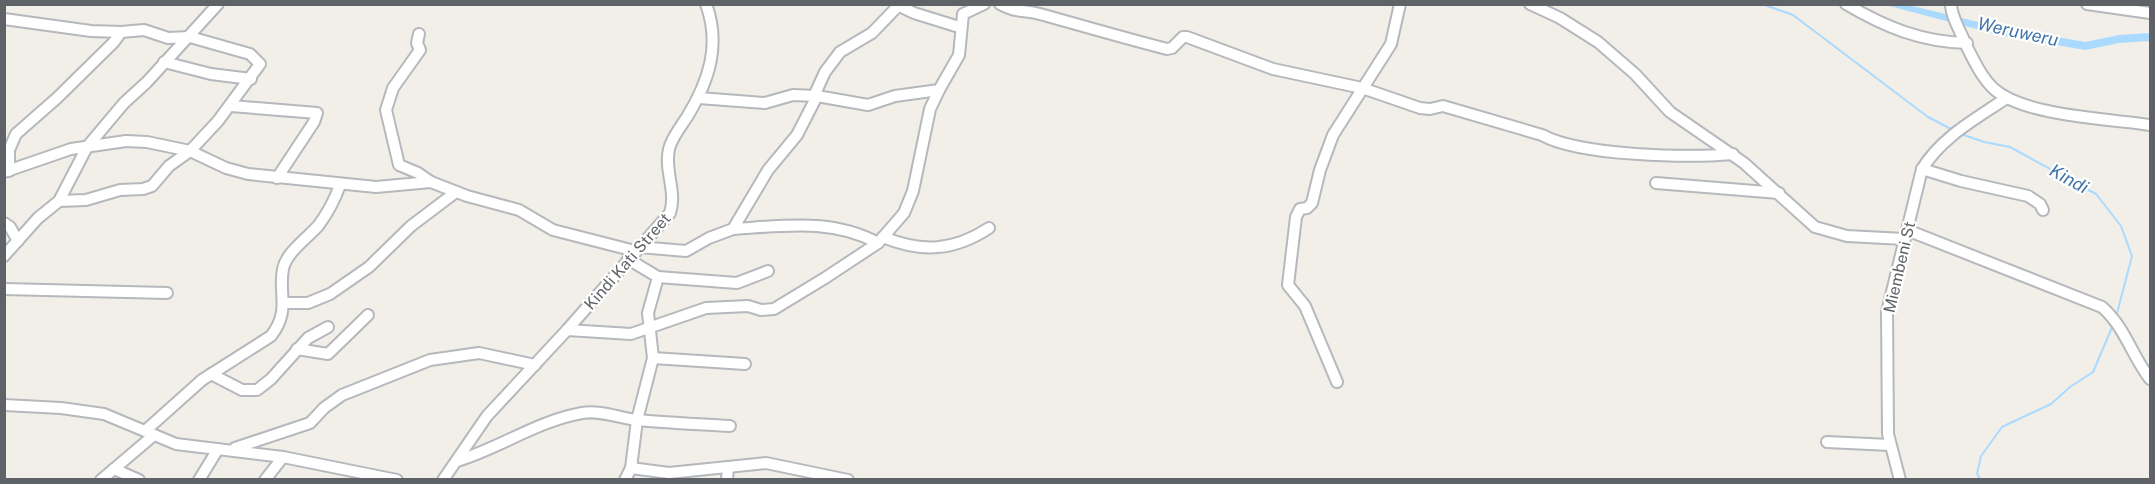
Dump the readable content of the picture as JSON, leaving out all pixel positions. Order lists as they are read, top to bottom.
{
  "streets": {
    "street": ["Kindi Kati Street", "Miembeni St"]
  },
  "water": ["Weruweru", "Kindi"]
}
